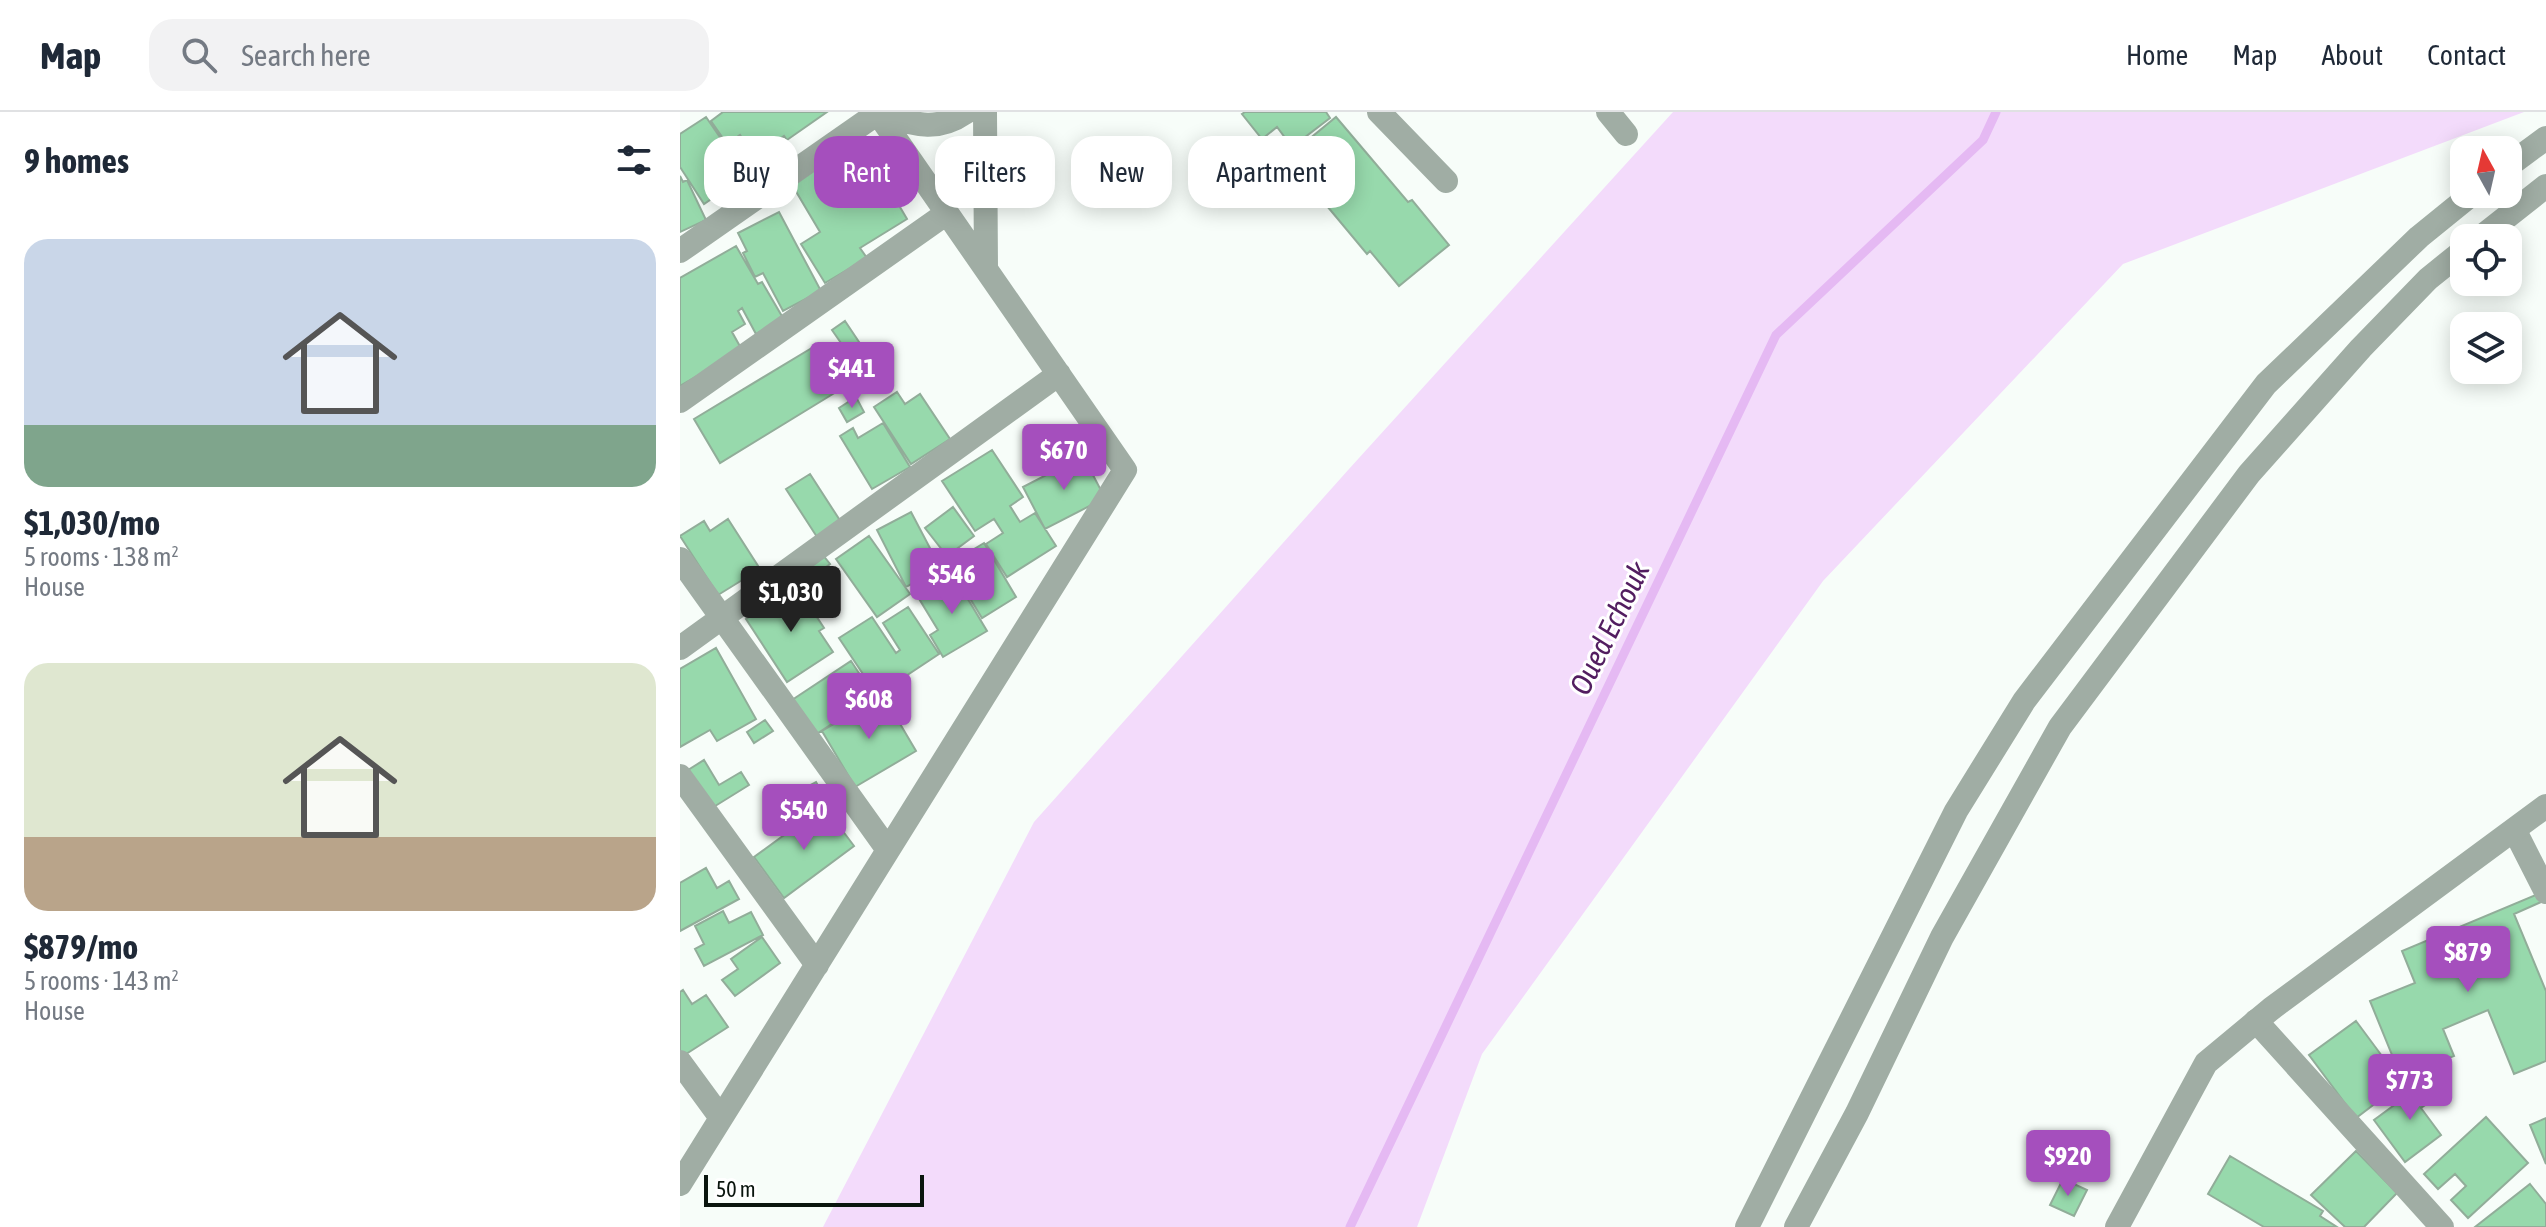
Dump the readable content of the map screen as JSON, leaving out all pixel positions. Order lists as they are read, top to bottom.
{
  "water": ["Oued Echouk"],
  "scale_bar": "50 m",
  "north": "top",
  "page": {
    "header": "Map",
    "search": "Search here",
    "nav": [
      "Home",
      "Map",
      "About",
      "Contact"
    ],
    "heading": "9 homes",
    "chip": [
      "Buy",
      "Rent",
      "Filters",
      "New",
      "Apartment"
    ],
    "list": [
      {
        "name": "$1,030/mo",
        "note": "5 rooms · 138 m² · House"
      },
      {
        "name": "$879/mo",
        "note": "5 rooms · 143 m² · House"
      }
    ],
    "price": [
      "$441",
      "$670",
      "$546",
      "$1,030",
      "$608",
      "$540",
      "$879",
      "$773",
      "$920"
    ],
    "scale": "50 m"
  }
}
